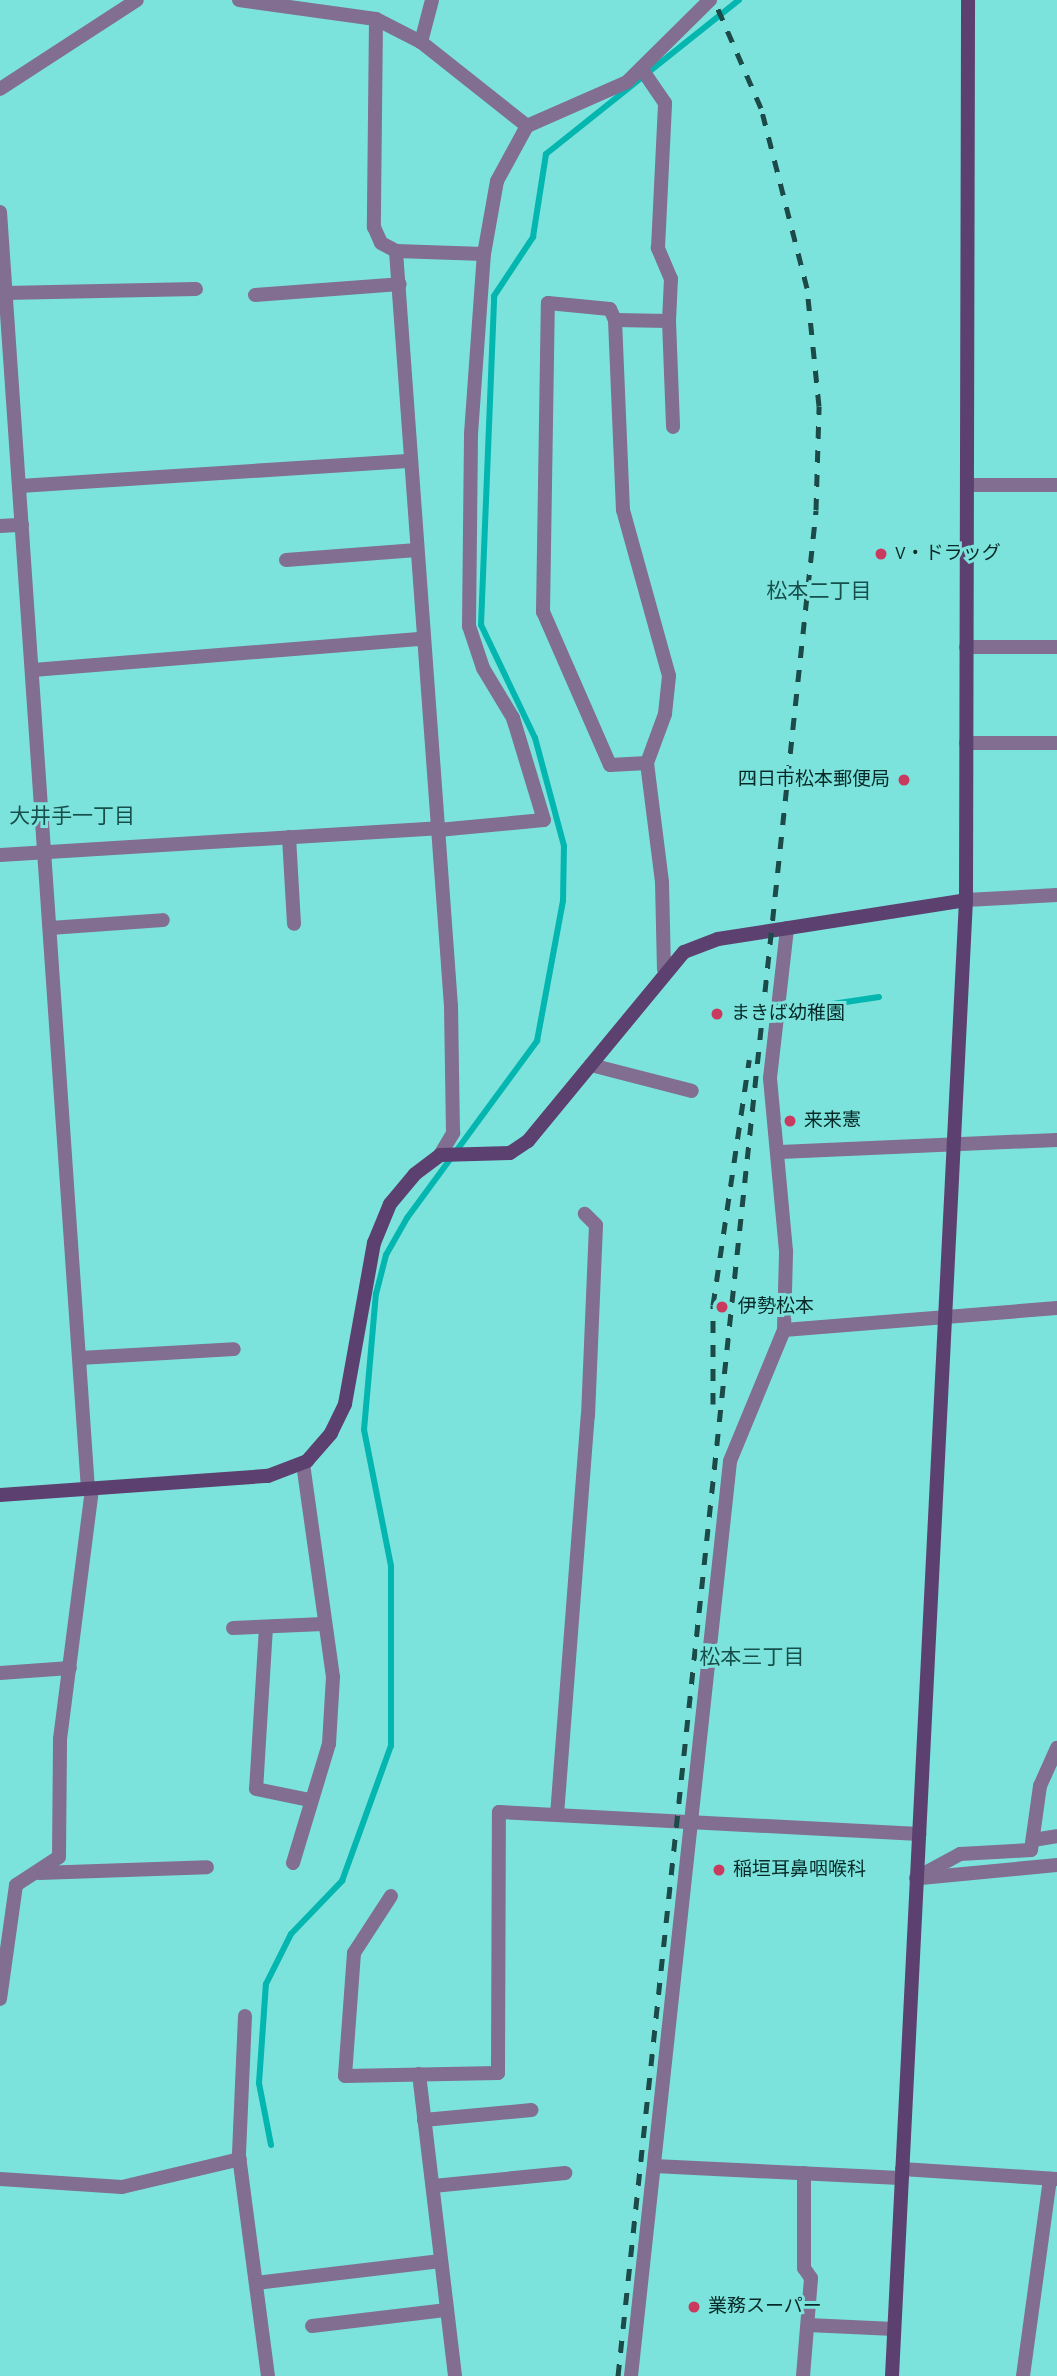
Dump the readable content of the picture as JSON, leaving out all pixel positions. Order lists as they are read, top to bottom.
{
  "districts": ["松本二丁目", "大井手一丁目", "松本三丁目"],
  "places": [
    "V・ドラッグ",
    "四日市松本郵便局",
    "まきば幼稚園",
    "来来憲",
    "伊勢松本",
    "稲垣耳鼻咽喉科",
    "業務スーパー"
  ]
}
